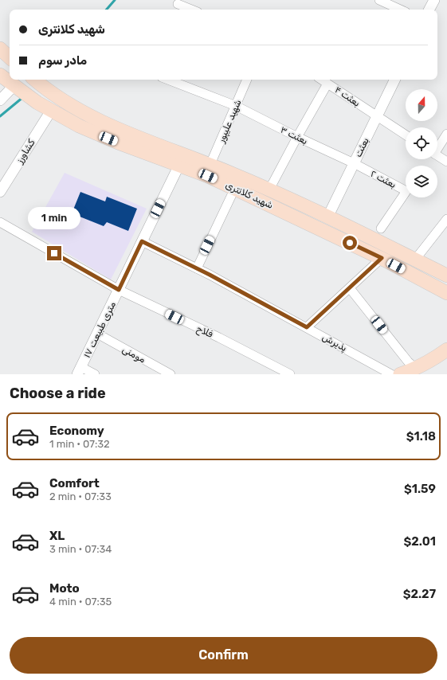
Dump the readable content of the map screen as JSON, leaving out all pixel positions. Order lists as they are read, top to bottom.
{
  "streets": {
    "main road": ["شهید کلانتری"],
    "street": [
      "بعثت ۴",
      "شهید علیپور",
      "بعثت ۳",
      "بعثت",
      "کشاورز",
      "بعثت ۲",
      "۱۷ متری طبیعت",
      "فلاح",
      "پذیرش",
      "مومنی"
    ]
  },
  "crossings": [
    ["بعثت ۴", "بعثت"],
    ["شهید علیپور", "بعثت ۳"],
    ["شهید علیپور", "شهید کلانتری"],
    ["بعثت ۳", "بعثت"],
    ["بعثت ۳", "بعثت ۲"],
    ["بعثت", "بعثت ۲"],
    ["بعثت", "شهید کلانتری"],
    ["کشاورز", "شهید کلانتری"],
    ["شهید کلانتری", "۱۷ متری طبیعت"],
    ["۱۷ متری طبیعت", "فلاح"],
    ["۱۷ متری طبیعت", "پذیرش"],
    ["۱۷ متری طبیعت", "مومنی"]
  ],
  "north": "top",
  "page": {
    "banner": ["شهید کلانتری", "مادر سوم"],
    "bubble": "1 min",
    "heading": "Choose a ride",
    "list": [
      {
        "name": "Economy",
        "note": "1 min · 07:32",
        "value": "$1.18"
      },
      {
        "name": "Comfort",
        "note": "2 min · 07:33",
        "value": "$1.59"
      },
      {
        "name": "XL",
        "note": "3 min · 07:34",
        "value": "$2.01"
      },
      {
        "name": "Moto",
        "note": "4 min · 07:35",
        "value": "$2.27"
      }
    ],
    "buttons": "Confirm"
  }
}
